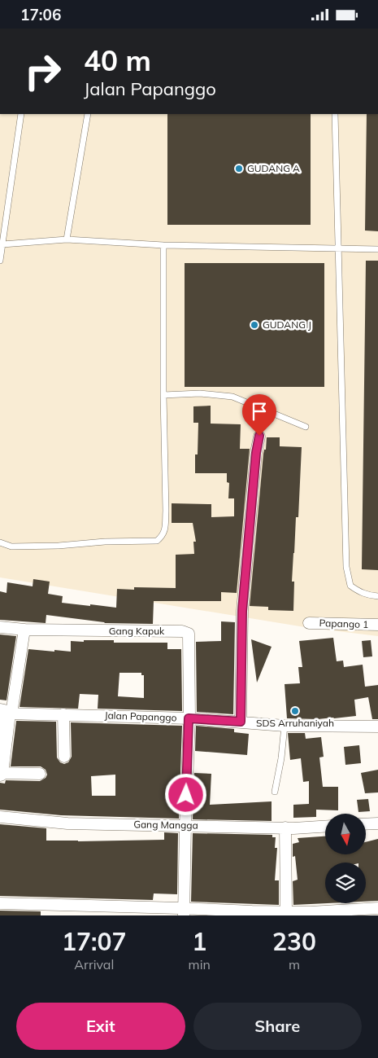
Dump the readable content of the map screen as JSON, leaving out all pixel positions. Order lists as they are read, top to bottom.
{
  "streets": {
    "street": [
      "Papango 1",
      "Gang Kapuk",
      "Jalan Papanggo",
      "Gang Mangga"
    ]
  },
  "crossings": [
    ["Gang Kapuk", "Jalan Papanggo"]
  ],
  "places": ["GUDANG A", "GUDANG J", "SDS Arruhaniyah"],
  "north": "bottom",
  "page": {
    "status": "17:06",
    "turn": ["40 m", "Jalan Papanggo"],
    "eta": [
      "17:07",
      "Arrival",
      "1",
      "min",
      "230",
      "m"
    ],
    "buttons": ["Exit", "Share"]
  }
}
